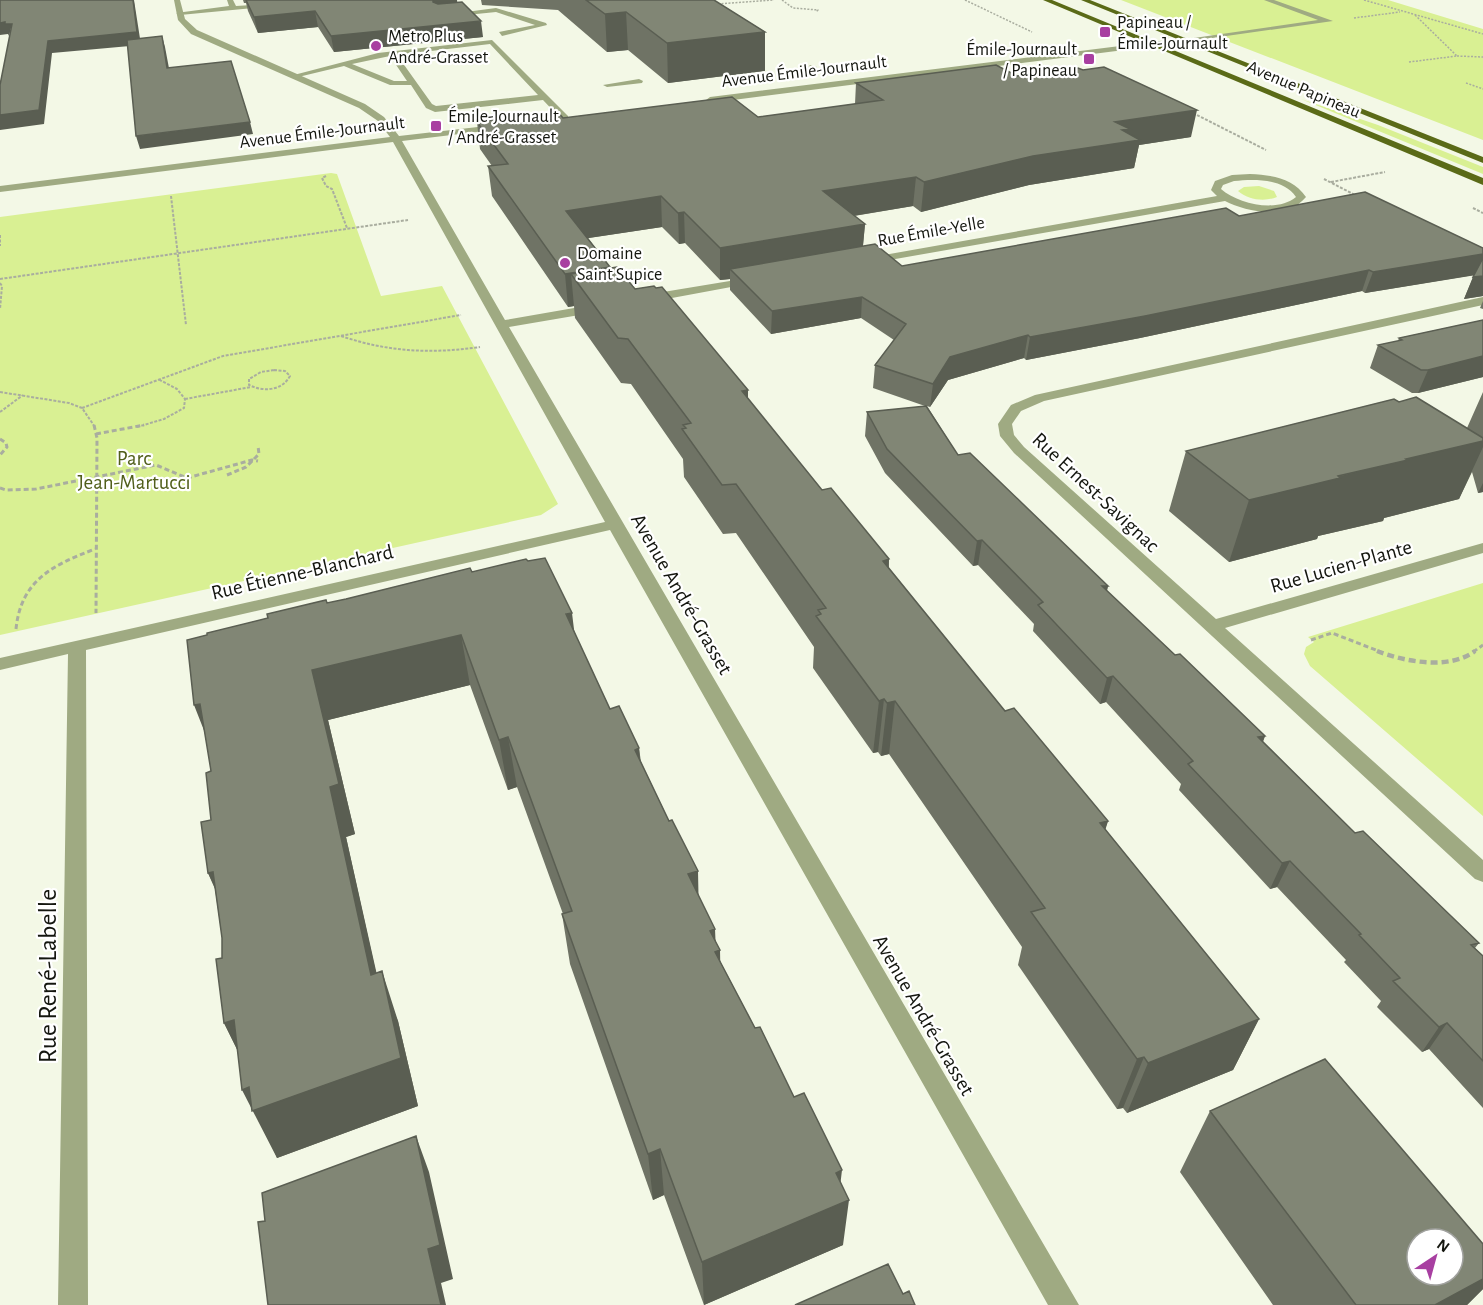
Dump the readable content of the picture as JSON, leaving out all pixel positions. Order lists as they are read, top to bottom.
{
  "streets": {
    "main road": ["Avenue Papineau"],
    "street": [
      "Avenue Émile-Journault",
      "Rue Émile-Yelle",
      "Rue Ernest-Savignac",
      "Rue Lucien-Plante",
      "Rue Étienne-Blanchard",
      "Avenue André-Grasset",
      "Rue René-Labelle"
    ]
  },
  "crossings": [
    ["Avenue Émile-Journault", "Avenue Papineau"],
    ["Avenue Émile-Journault", "Avenue André-Grasset"],
    ["Rue Ernest-Savignac", "Rue Lucien-Plante"],
    ["Rue Étienne-Blanchard", "Avenue André-Grasset"],
    ["Rue Étienne-Blanchard", "Rue René-Labelle"]
  ],
  "parks": ["Parc Jean-Martucci"],
  "places": {
    "transit": ["Papineau / Émile-Journault", "Émile-Journault / Papineau", "Émile-Journault / André-Grasset"],
    "other": ["Metro Plus André-Grasset", "Domaine Saint Supice"]
  },
  "north": "top right"
}
